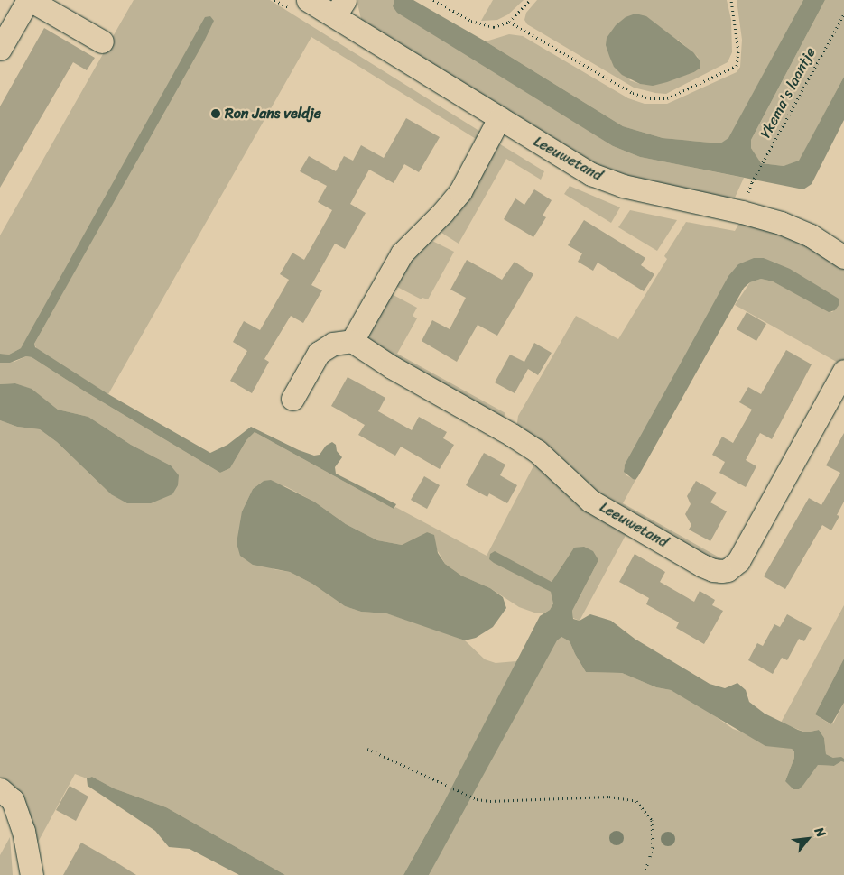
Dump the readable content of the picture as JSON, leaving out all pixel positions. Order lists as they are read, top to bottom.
{
  "streets": {
    "street": ["Leeuwetand"],
    "path": ["Ykema's laantje"]
  },
  "places": ["Ron Jans veldje"],
  "north": "top right"
}
